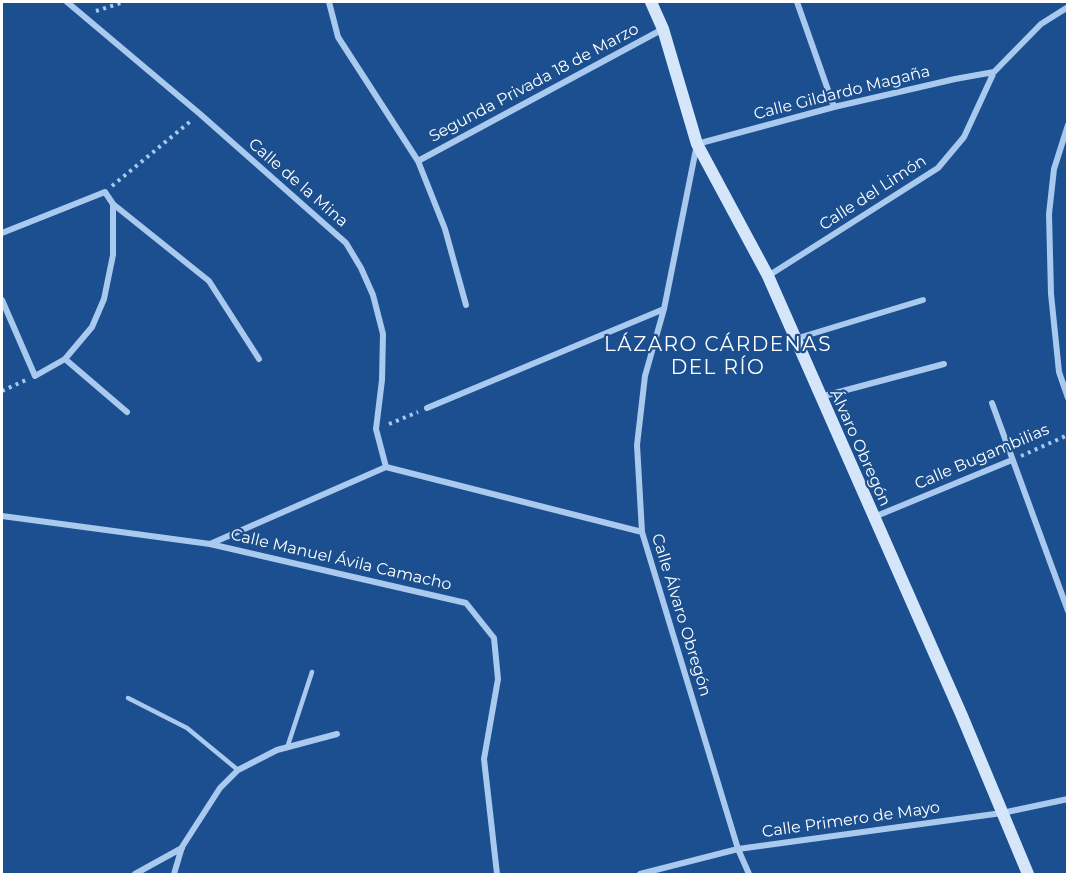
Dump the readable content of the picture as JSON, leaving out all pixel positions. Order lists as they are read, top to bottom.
{
  "streets": {
    "street": [
      "Segunda Privada 18 de Marzo",
      "Calle Gildardo Magaña",
      "Calle de la Mina",
      "Calle del Limón",
      "Álvaro Obregón",
      "Calle Bugambilias",
      "Calle Manuel Ávila Camacho",
      "Calle Álvaro Obregón",
      "Calle Primero de Mayo"
    ]
  },
  "crossings": [
    ["Segunda Privada 18 de Marzo", "Álvaro Obregón"],
    ["Calle Gildardo Magaña", "Calle del Limón"],
    ["Calle Gildardo Magaña", "Álvaro Obregón"],
    ["Calle Gildardo Magaña", "Calle Álvaro Obregón"],
    ["Calle del Limón", "Álvaro Obregón"],
    ["Álvaro Obregón", "Calle Bugambilias"],
    ["Álvaro Obregón", "Calle Álvaro Obregón"],
    ["Álvaro Obregón", "Calle Primero de Mayo"],
    ["Calle Álvaro Obregón", "Calle Primero de Mayo"]
  ],
  "districts": ["LÁZARO CÁRDENAS DEL RÍO"]
}
